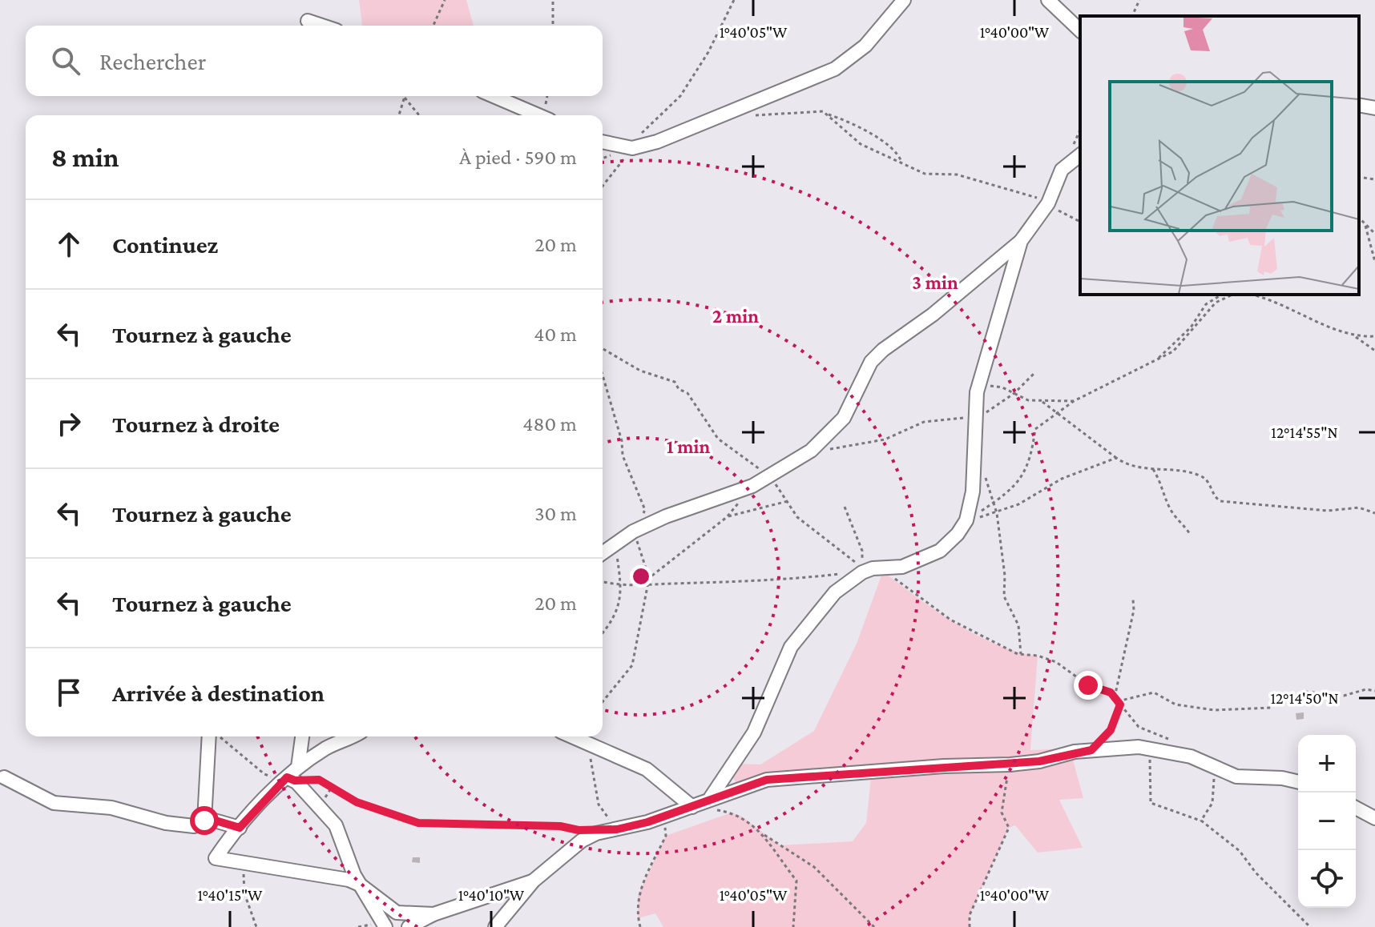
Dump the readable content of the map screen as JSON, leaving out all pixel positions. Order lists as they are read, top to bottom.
{
  "page": {
    "search": "Rechercher",
    "heading": ["8 min", "À pied · 590 m"],
    "list": [
      ["Continuez", "20 m"],
      ["Tournez à gauche", "40 m"],
      ["Tournez à droite", "480 m"],
      ["Tournez à gauche", "30 m"],
      ["Tournez à gauche", "20 m"],
      "Arrivée à destination"
    ],
    "map_buttons": ["+", "−"]
  },
  "coordinates": [
    "1°40'05\"W",
    "1°40'00\"W",
    "12°14'55\"N",
    "12°14'50\"N",
    "1°40'15\"W",
    "1°40'10\"W"
  ],
  "rings": ["3 min", "2 min", "1 min"]
}
